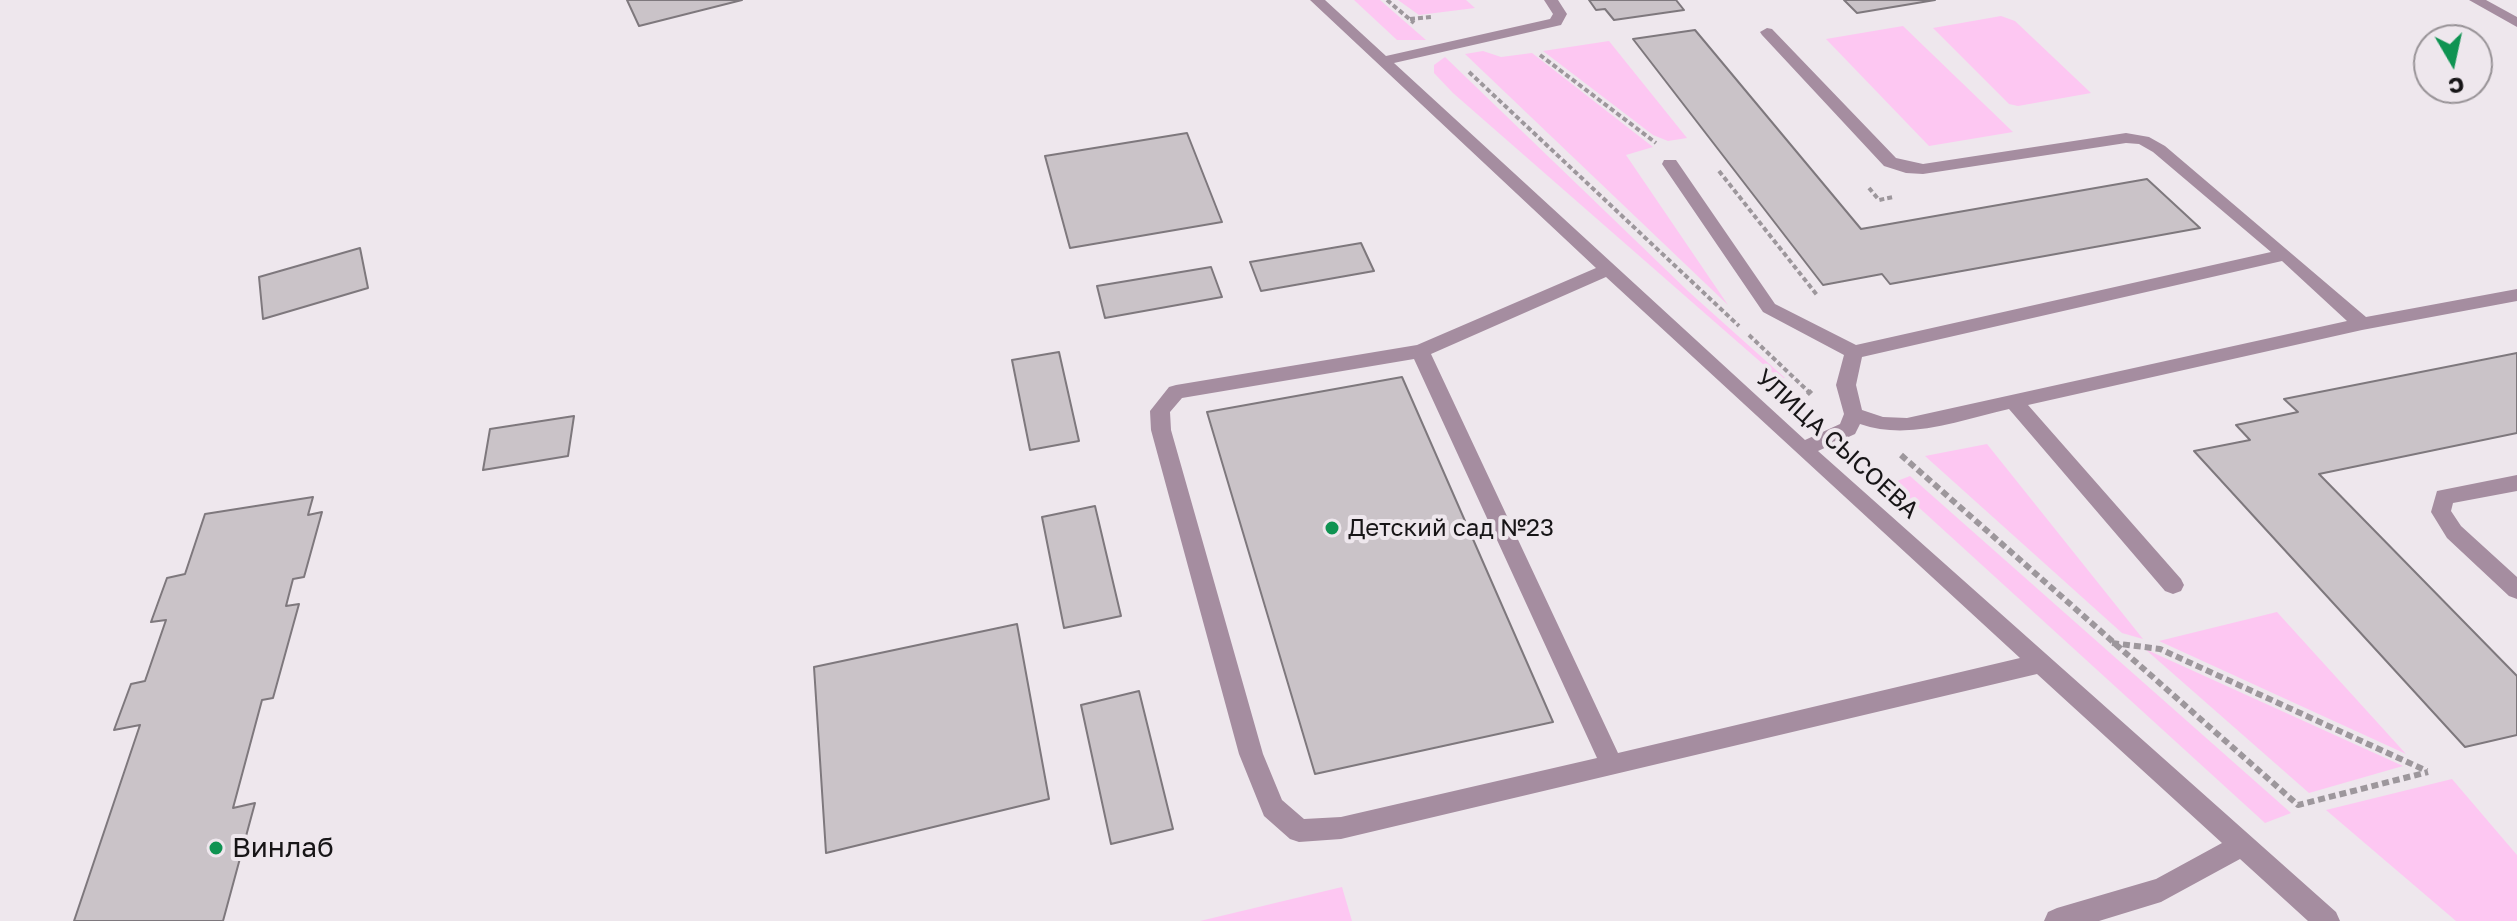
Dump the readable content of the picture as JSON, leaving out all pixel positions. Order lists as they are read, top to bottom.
{
  "streets": {
    "street": ["УЛИЦА СЫСОЕВА"]
  },
  "places": ["Детский сад №23", "Винлаб"],
  "north": "bottom"
}
